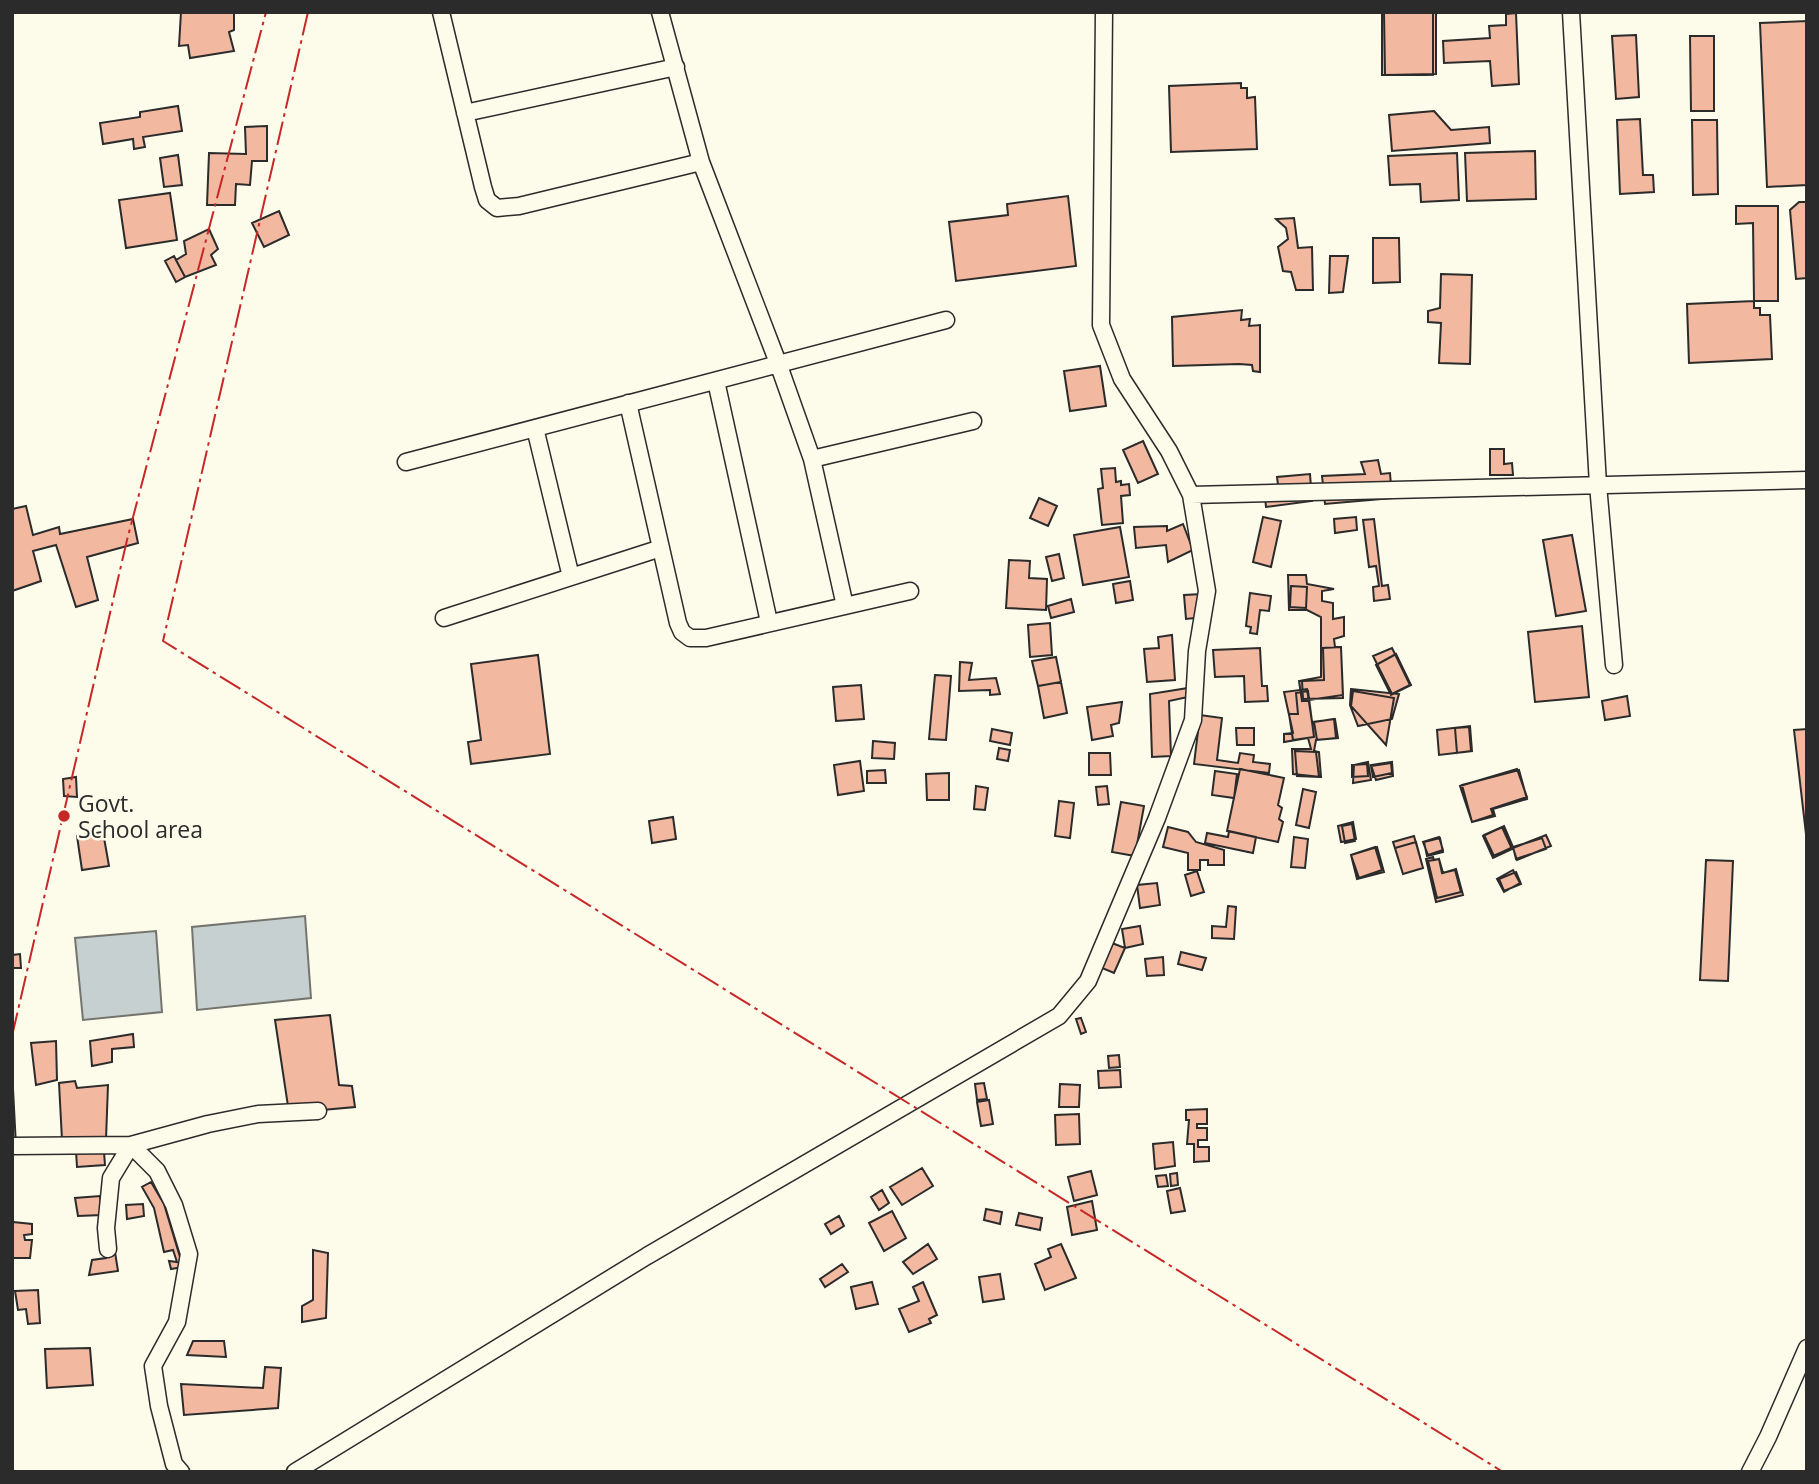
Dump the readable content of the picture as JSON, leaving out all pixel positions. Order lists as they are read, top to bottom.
{
  "places": ["Govt. School area"]
}
